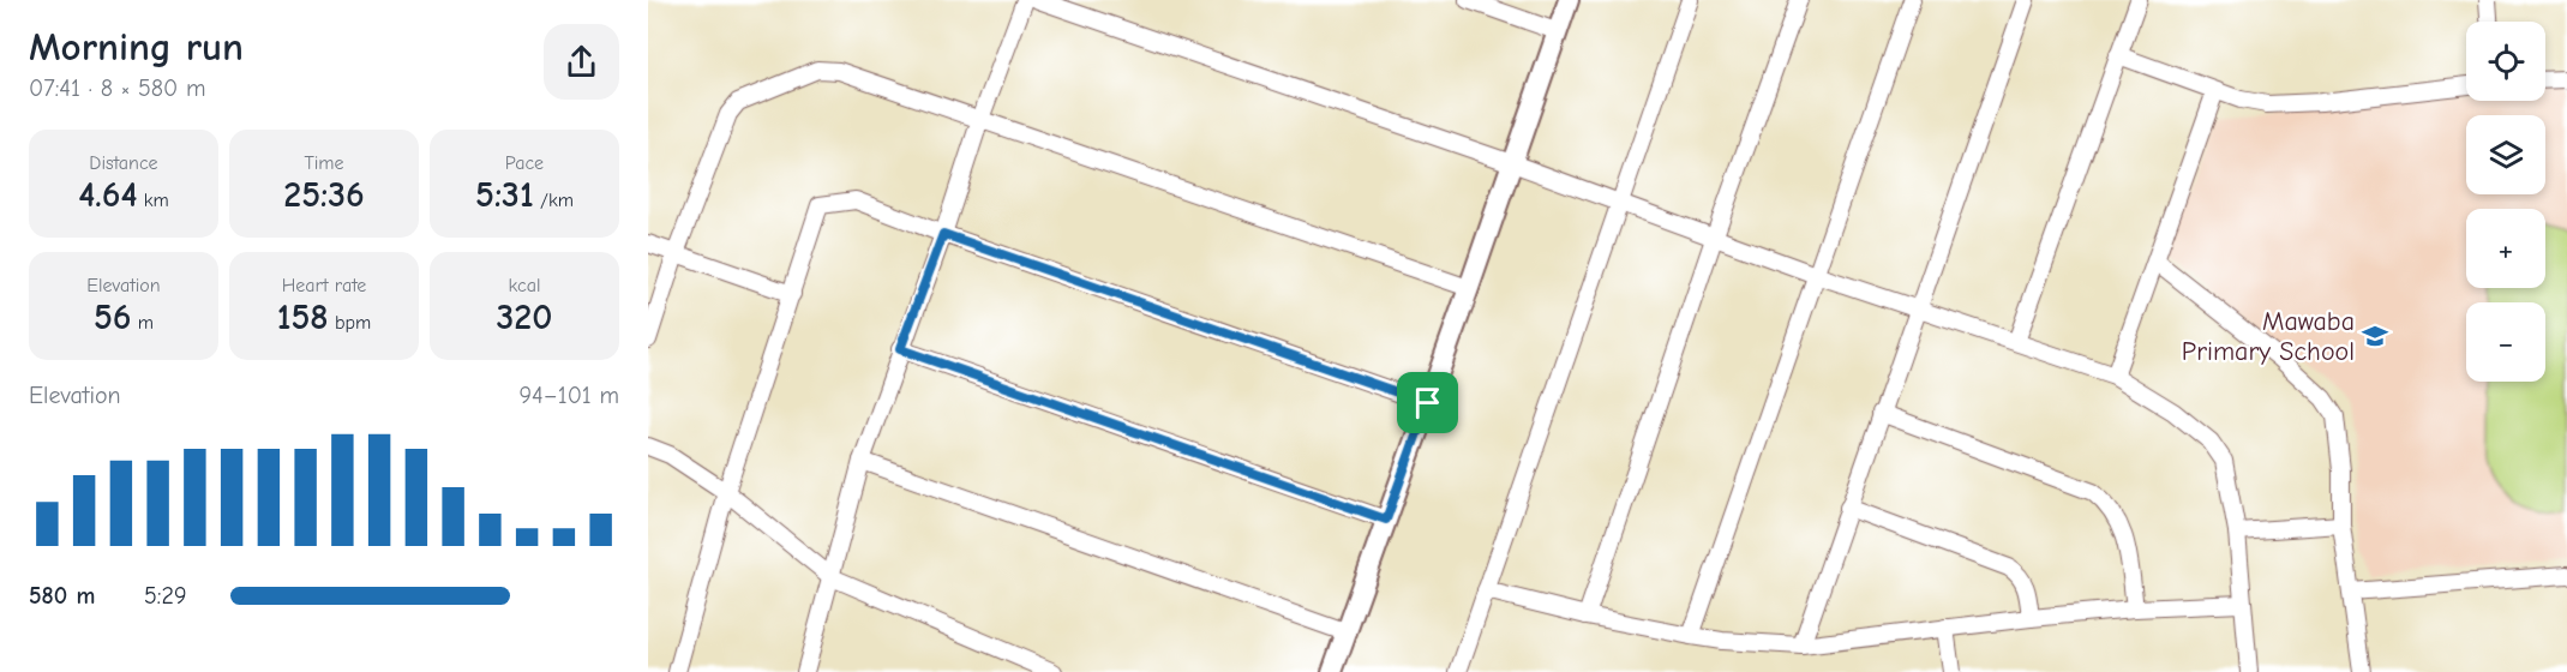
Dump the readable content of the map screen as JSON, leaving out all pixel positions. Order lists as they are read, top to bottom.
{
  "places": {
    "school or university": ["Mawaba Primary School"]
  },
  "page": {
    "heading": ["Morning run", "07:41 · 8 × 580 m"],
    "map_buttons": ["+", "−"],
    "stats": [
      ["Distance", "4.64 km"],
      ["Time", "25:36"],
      ["Pace", "5:31 /km"],
      ["Elevation", "56 m"],
      ["Heart rate", "158 bpm"],
      ["kcal", "320"]
    ],
    "chart": ["Elevation", "94–101 m"],
    "list": [
      {
        "name": "580 m",
        "note": "5:29"
      }
    ]
  }
}
